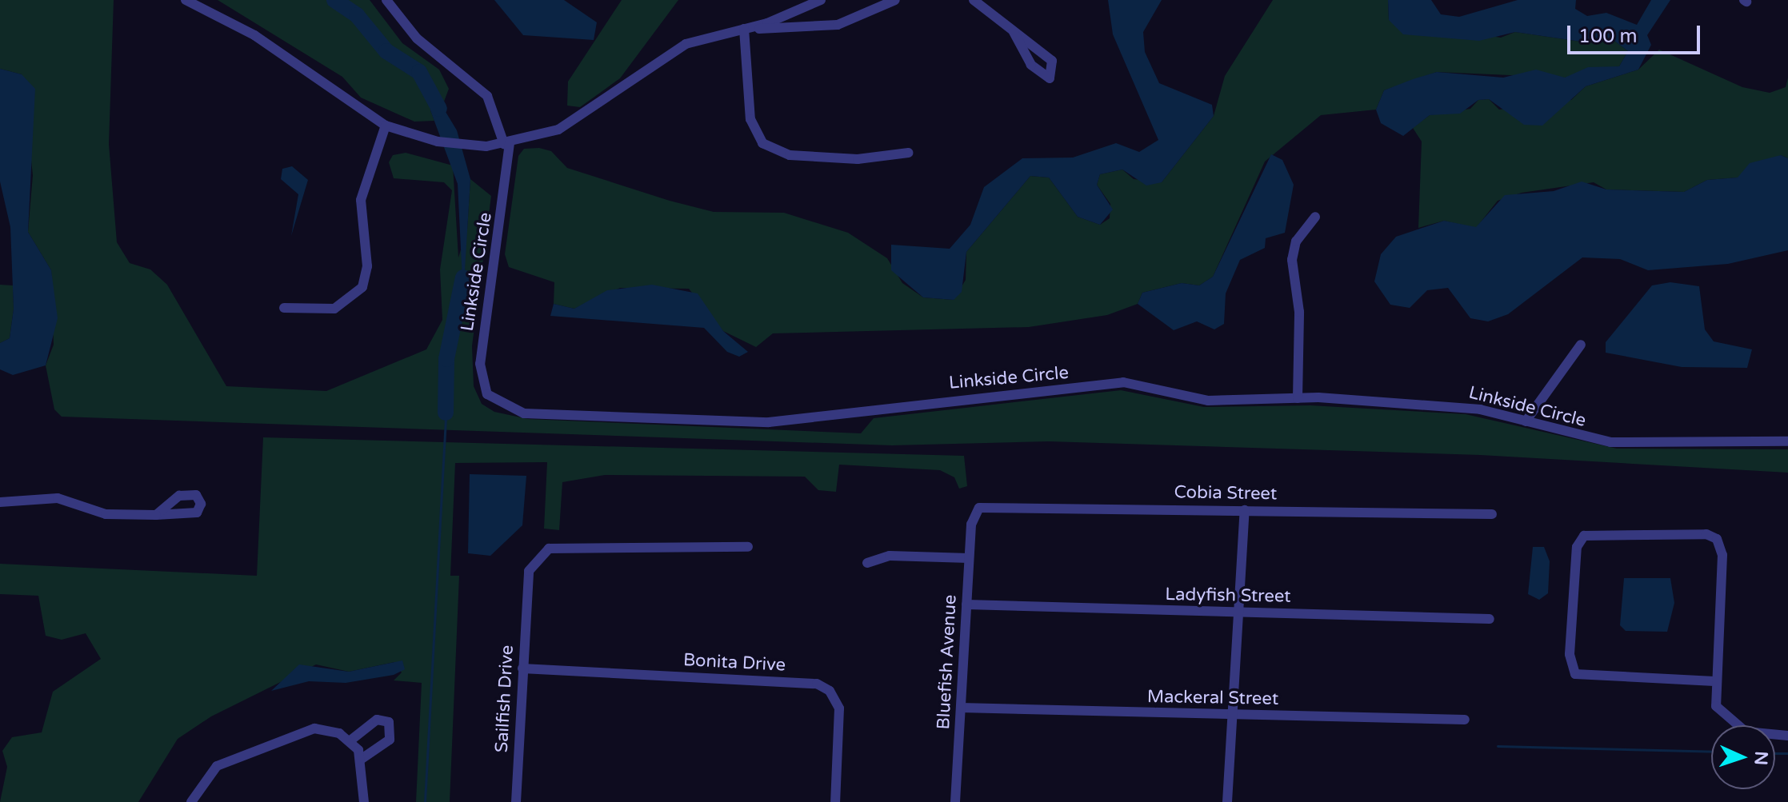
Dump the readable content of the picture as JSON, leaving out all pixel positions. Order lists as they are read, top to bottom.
{
  "streets": {
    "street": [
      "Linkside Circle",
      "Cobia Street",
      "Ladyfish Street",
      "Bluefish Avenue",
      "Bonita Drive",
      "Mackeral Street",
      "Sailfish Drive"
    ]
  },
  "crossings": [
    ["Cobia Street", "Bluefish Avenue"],
    ["Ladyfish Street", "Bluefish Avenue"],
    ["Bluefish Avenue", "Mackeral Street"],
    ["Bonita Drive", "Sailfish Drive"]
  ],
  "scale_bar": "100 m",
  "north": "right"
}
